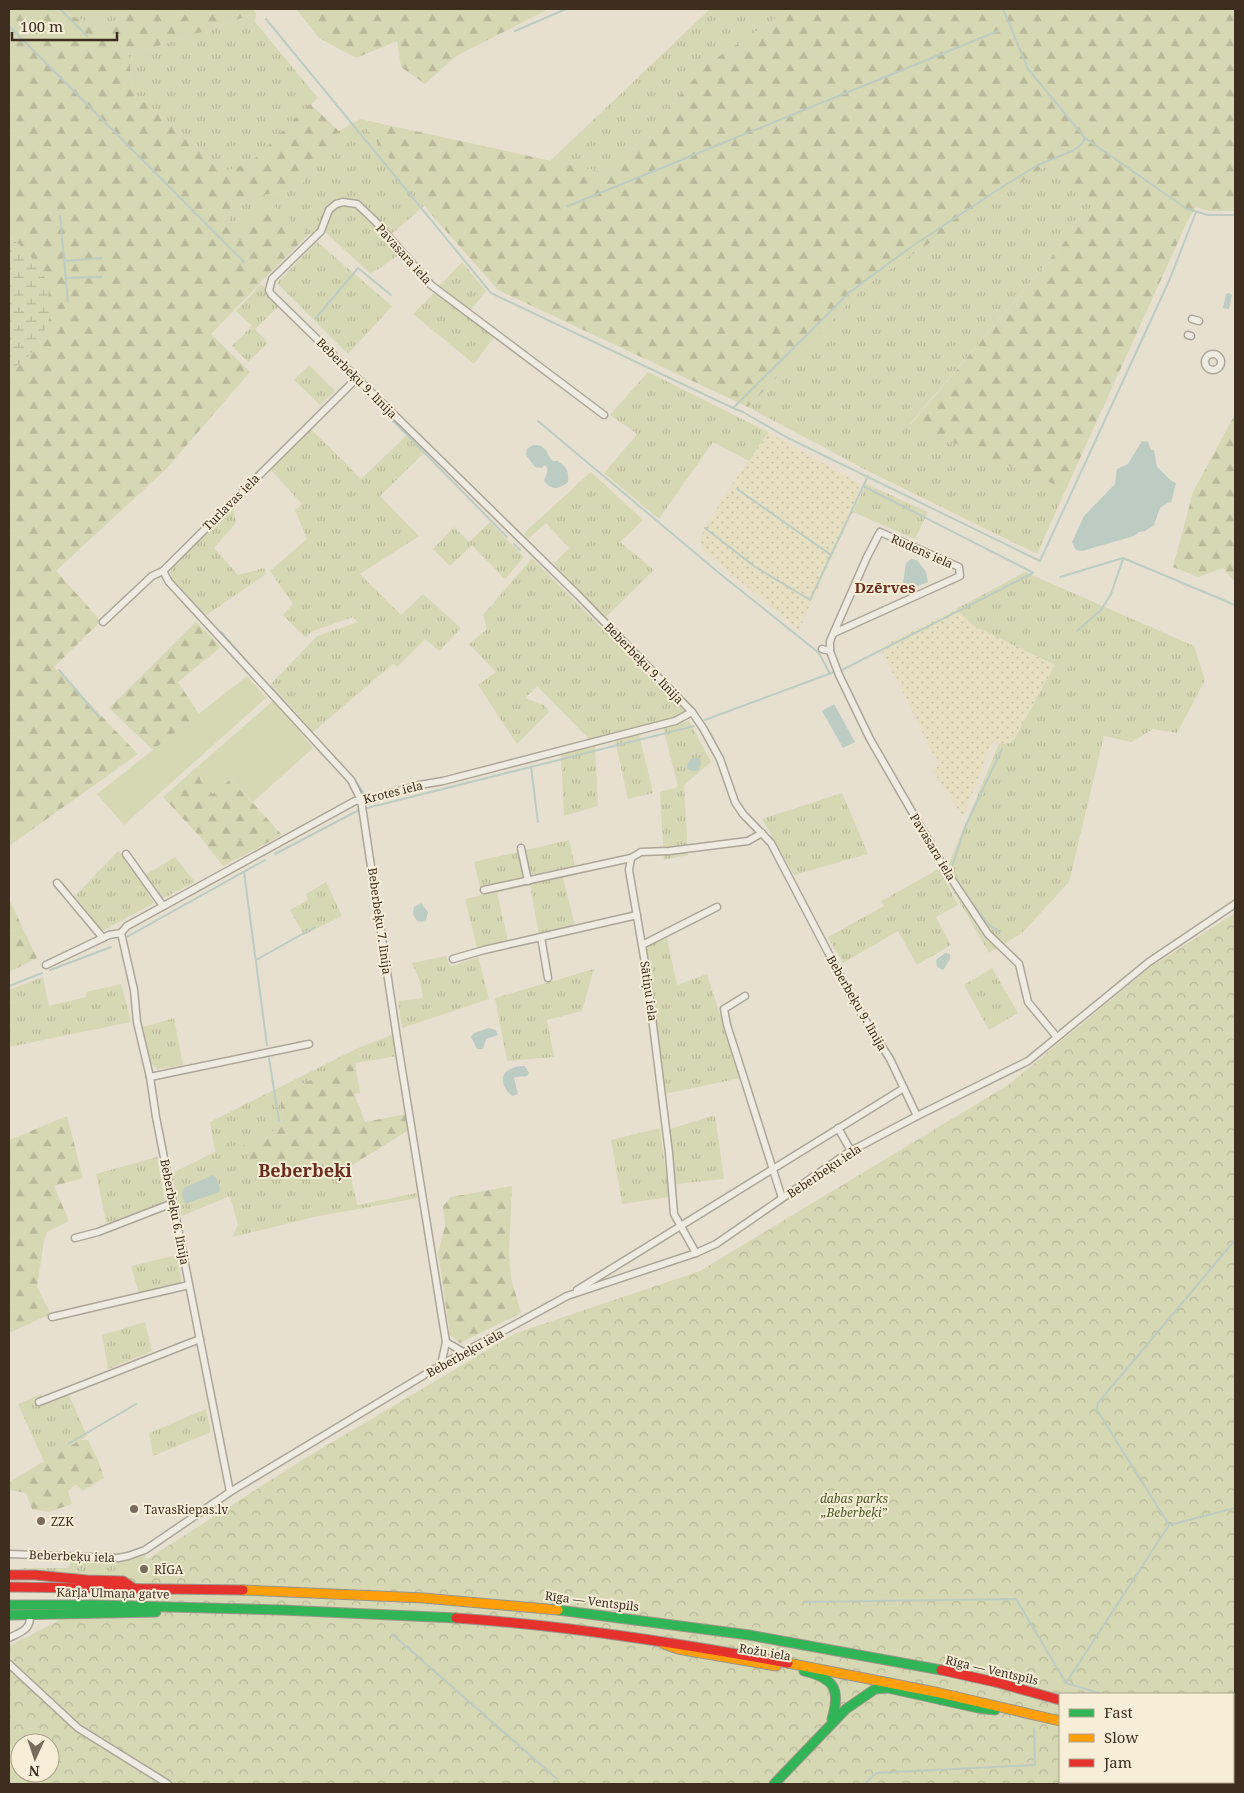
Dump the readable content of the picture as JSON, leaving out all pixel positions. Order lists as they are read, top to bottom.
{
  "streets": {
    "main road": ["Kārļa Ulmaņa gatve", "Rīga — Ventspils", "Rožu iela"],
    "street": [
      "Pavasara iela",
      "Beberbeķu 9. līnija",
      "Turlavas iela",
      "Rudens iela",
      "Krotes iela",
      "Beberbeķu 7. līnija",
      "Sātiņu iela",
      "Beberbeķu iela",
      "Beberbeķu 6. līnija"
    ]
  },
  "crossings": [
    ["Pavasara iela", "Beberbeķu 9. līnija"],
    ["Pavasara iela", "Rudens iela"],
    ["Pavasara iela", "Beberbeķu iela"],
    ["Beberbeķu 9. līnija", "Turlavas iela"],
    ["Beberbeķu 9. līnija", "Krotes iela"],
    ["Beberbeķu 9. līnija", "Beberbeķu iela"],
    ["Turlavas iela", "Beberbeķu 7. līnija"],
    ["Krotes iela", "Beberbeķu 7. līnija"],
    ["Krotes iela", "Beberbeķu 6. līnija"],
    ["Beberbeķu 7. līnija", "Beberbeķu iela"],
    ["Sātiņu iela", "Beberbeķu iela"],
    ["Beberbeķu iela", "Beberbeķu 6. līnija"],
    ["Kārļa Ulmaņa gatve", "Rīga — Ventspils"]
  ],
  "districts": ["Dzērves", "Beberbeķi"],
  "parks": ["dabas parks „Beberbeķi”"],
  "places": ["TavasRiepas.lv", "ZZK", "RĪGA"],
  "legend": ["Fast", "Slow", "Jam"],
  "scale_bar": "100 m",
  "north": "bottom"
}
